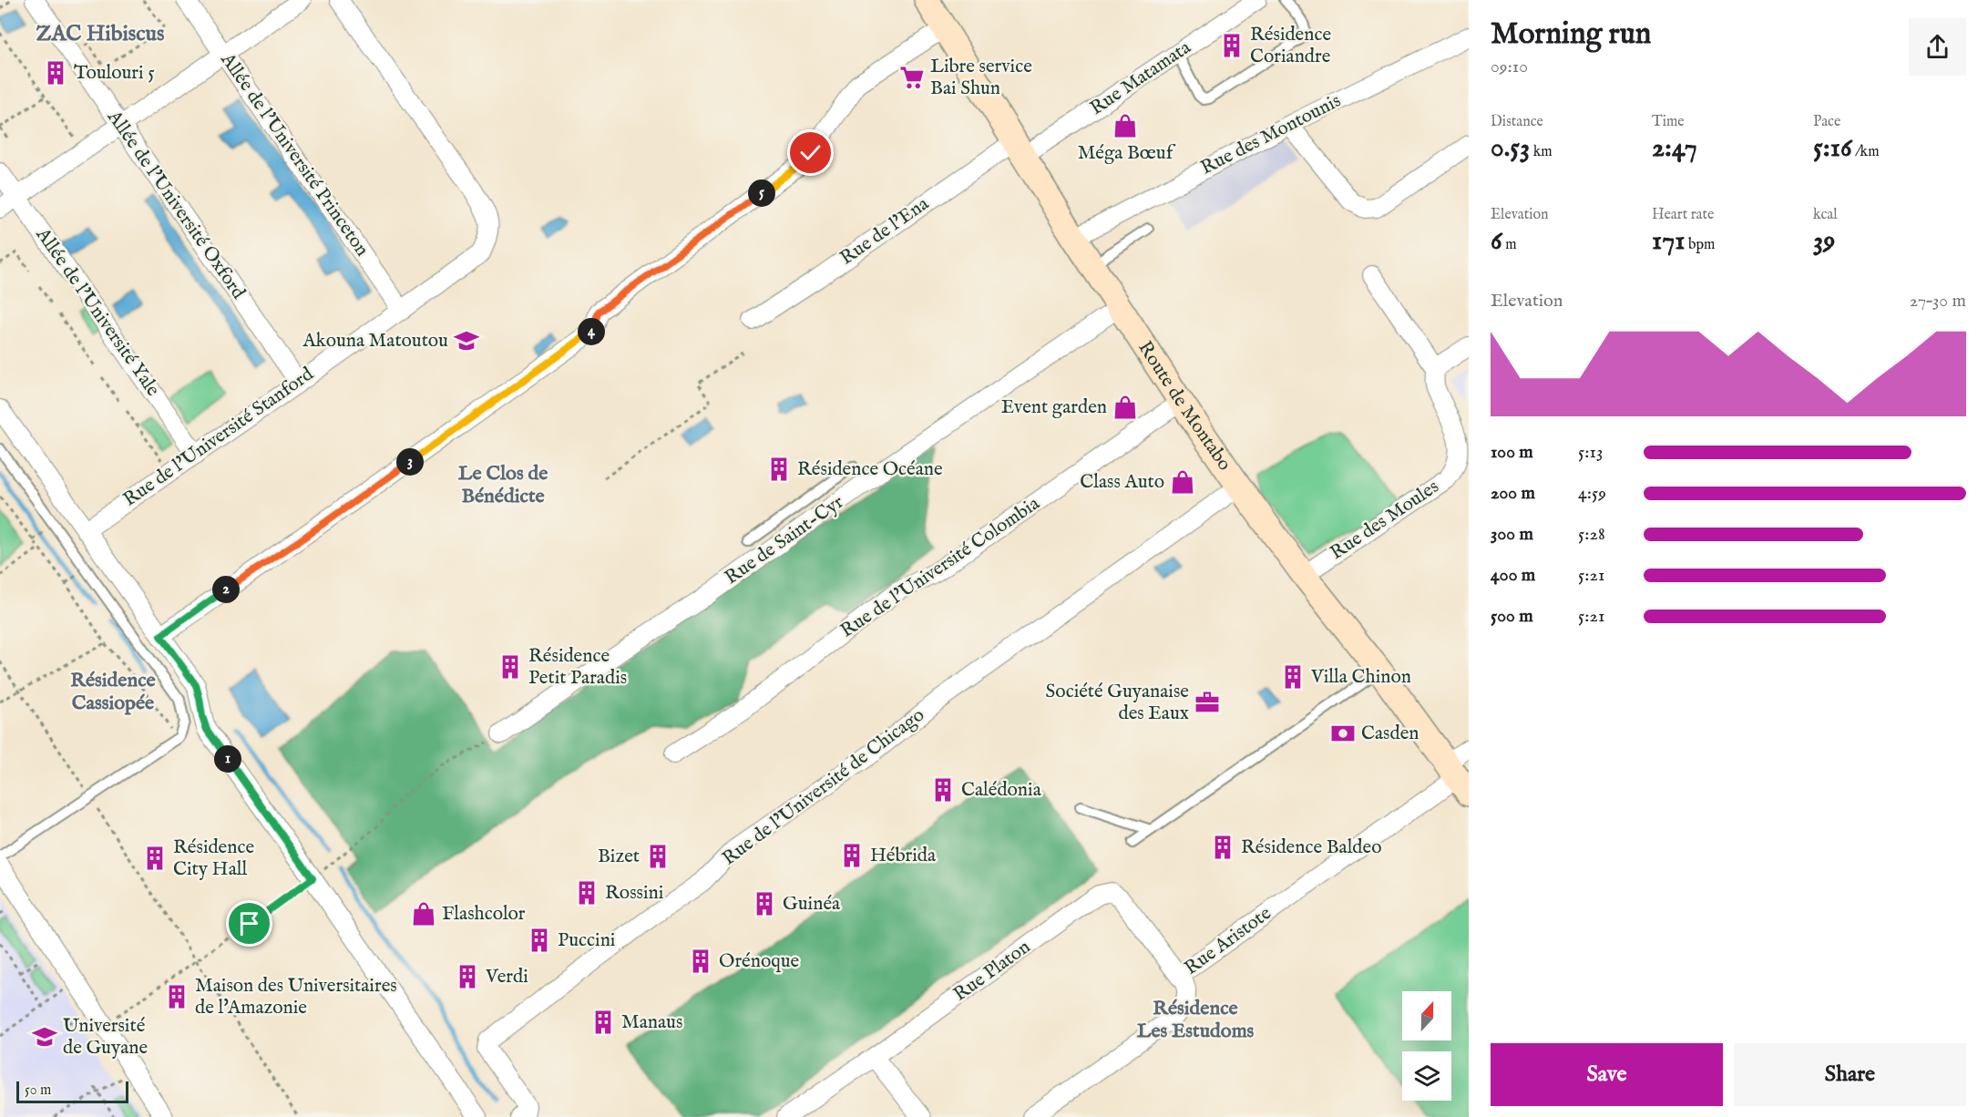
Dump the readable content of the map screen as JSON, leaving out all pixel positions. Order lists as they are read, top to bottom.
{
  "streets": {
    "main road": ["Route de Montabo"],
    "street": [
      "Rue Matamata",
      "Rue des Montounis",
      "Allée de l'Université Princeton",
      "Allée de l'Université Oxford",
      "Rue de l'Ena",
      "Allée de l'Université Yale",
      "Rue de l'Université Stanford",
      "Rue des Moules",
      "Rue de Saint-Cyr",
      "Rue de l'Université Colombia",
      "Rue de l’Université de Chicago",
      "Rue Aristote",
      "Rue Platon"
    ]
  },
  "crossings": [
    ["Rue Matamata", "Rue de l'Ena"],
    ["Rue Matamata", "Route de Montabo"],
    ["Rue des Montounis", "Route de Montabo"],
    ["Allée de l'Université Princeton", "Rue de l'Université Stanford"],
    ["Allée de l'Université Oxford", "Rue de l'Université Stanford"],
    ["Rue de l'Ena", "Route de Montabo"],
    ["Allée de l'Université Yale", "Rue de l'Université Stanford"],
    ["Route de Montabo", "Rue des Moules"],
    ["Route de Montabo", "Rue de Saint-Cyr"],
    ["Route de Montabo", "Rue de l'Université Colombia"],
    ["Route de Montabo", "Rue de l’Université de Chicago"],
    ["Route de Montabo", "Rue Aristote"],
    ["Rue Aristote", "Rue Platon"]
  ],
  "districts": [
    "ZAC Hibiscus",
    "Le Clos de Bénédicte",
    "Résidence Cassiopée",
    "Résidence Les Estudoms"
  ],
  "places": {
    "building": [
      "Résidence Coriandre",
      "Toulouri 5",
      "Résidence Océane",
      "Résidence Petit Paradis",
      "Villa Chinon",
      "Calédonia",
      "Résidence Baldeo",
      "Hébrida",
      "Bizet",
      "Résidence City Hall",
      "Rossini",
      "Guinéa",
      "Puccini",
      "Orénoque",
      "Verdi",
      "Maison des Universitaires de l'Amazonie",
      "Manaus"
    ],
    "supermarket": ["Libre service Bai Shun"],
    "shop": [
      "Méga Bœuf",
      "Event garden",
      "Class Auto",
      "Flashcolor"
    ],
    "school or university": ["Akouna Matoutou", "Université de Guyane"],
    "office": ["Société Guyanaise des Eaux"],
    "bank": ["Casden"]
  },
  "scale_bar": "50 m",
  "north": "top",
  "page": {
    "heading": ["Morning run", "09:10"],
    "stats": [
      ["Distance", "0.53 km"],
      ["Time", "2:47"],
      ["Pace", "5:16 /km"],
      ["Elevation", "6 m"],
      ["Heart rate", "171 bpm"],
      ["kcal", "39"]
    ],
    "pins": [
      "5",
      "4",
      "3",
      "2",
      "1"
    ],
    "chart": ["Elevation", "27–30 m"],
    "list": [
      {
        "name": "100 m",
        "note": "5:13"
      },
      {
        "name": "200 m",
        "note": "4:59"
      },
      {
        "name": "300 m",
        "note": "5:28"
      },
      {
        "name": "400 m",
        "note": "5:21"
      },
      {
        "name": "500 m",
        "note": "5:21"
      }
    ],
    "buttons": ["Save", "Share"],
    "scale": "50 m"
  }
}
